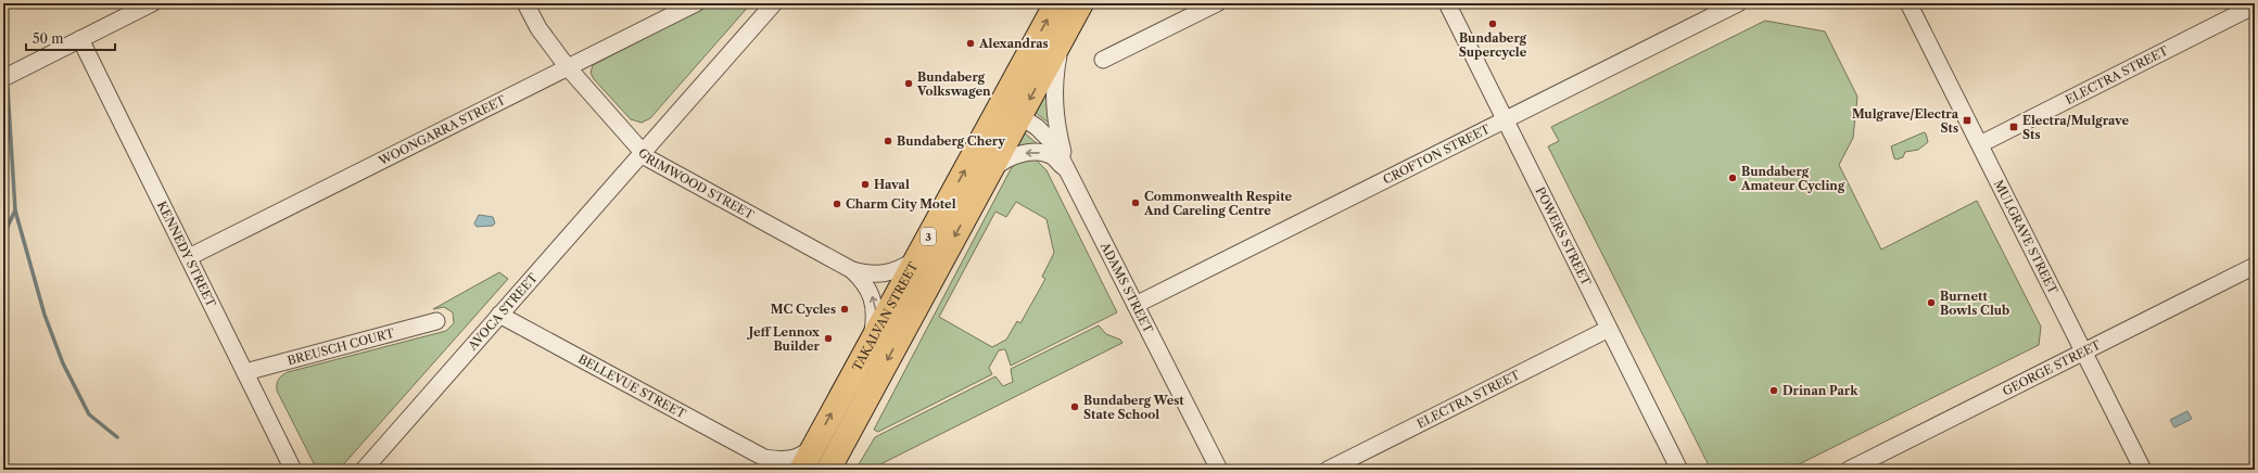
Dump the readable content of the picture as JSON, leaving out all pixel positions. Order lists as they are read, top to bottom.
{
  "streets": {
    "highway": ["3", "TAKALVAN STREET"],
    "street": [
      "ELECTRA STREET",
      "WOONGARRA STREET",
      "CROFTON STREET",
      "GRIMWOOD STREET",
      "POWERS STREET",
      "MULGRAVE STREET",
      "KENNEDY STREET",
      "ADAMS STREET",
      "AVOCA STREET",
      "BREUSCH COURT",
      "GEORGE STREET",
      "BELLEVUE STREET"
    ]
  },
  "crossings": [
    ["ELECTRA STREET", "POWERS STREET"],
    ["ELECTRA STREET", "MULGRAVE STREET"],
    ["WOONGARRA STREET", "GRIMWOOD STREET"],
    ["WOONGARRA STREET", "KENNEDY STREET"],
    ["CROFTON STREET", "POWERS STREET"],
    ["CROFTON STREET", "ADAMS STREET"],
    ["GRIMWOOD STREET", "AVOCA STREET"],
    ["GRIMWOOD STREET", "TAKALVAN STREET"],
    ["MULGRAVE STREET", "GEORGE STREET"],
    ["KENNEDY STREET", "BREUSCH COURT"],
    ["ADAMS STREET", "TAKALVAN STREET"],
    ["AVOCA STREET", "BELLEVUE STREET"],
    ["TAKALVAN STREET", "BELLEVUE STREET"]
  ],
  "places": {
    "other": [
      "Bundaberg Supercycle",
      "Alexandras",
      "Bundaberg Volkswagen",
      "Bundaberg Chery",
      "Bundaberg Amateur Cycling",
      "Haval",
      "Commonwealth Respite And Careling Centre",
      "Charm City Motel",
      "Burnett Bowls Club",
      "MC Cycles",
      "Jeff Lennox Builder",
      "Drinan Park",
      "Bundaberg West State School"
    ],
    "transit": ["Mulgrave/Electra Sts", "Electra/Mulgrave Sts"]
  },
  "scale_bar": "50 m"
}
